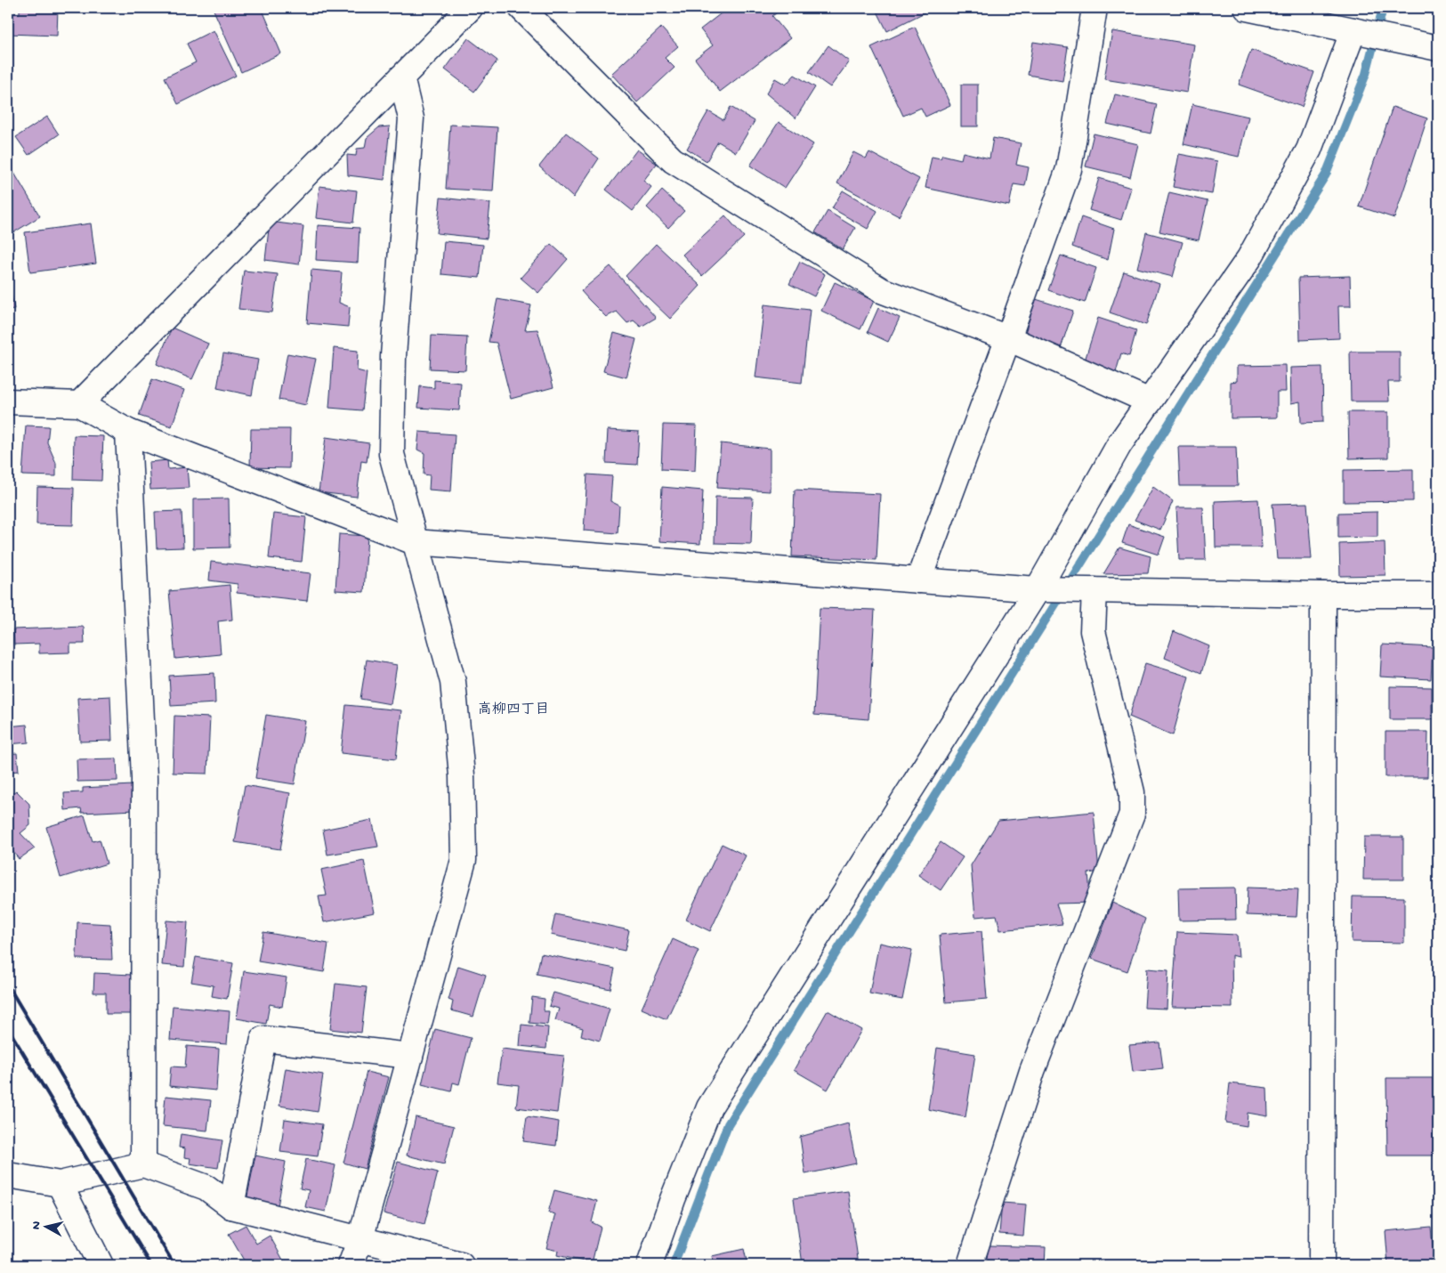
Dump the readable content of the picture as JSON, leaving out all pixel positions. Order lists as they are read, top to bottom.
{
  "districts": ["高柳四丁目"],
  "north": "left"
}
